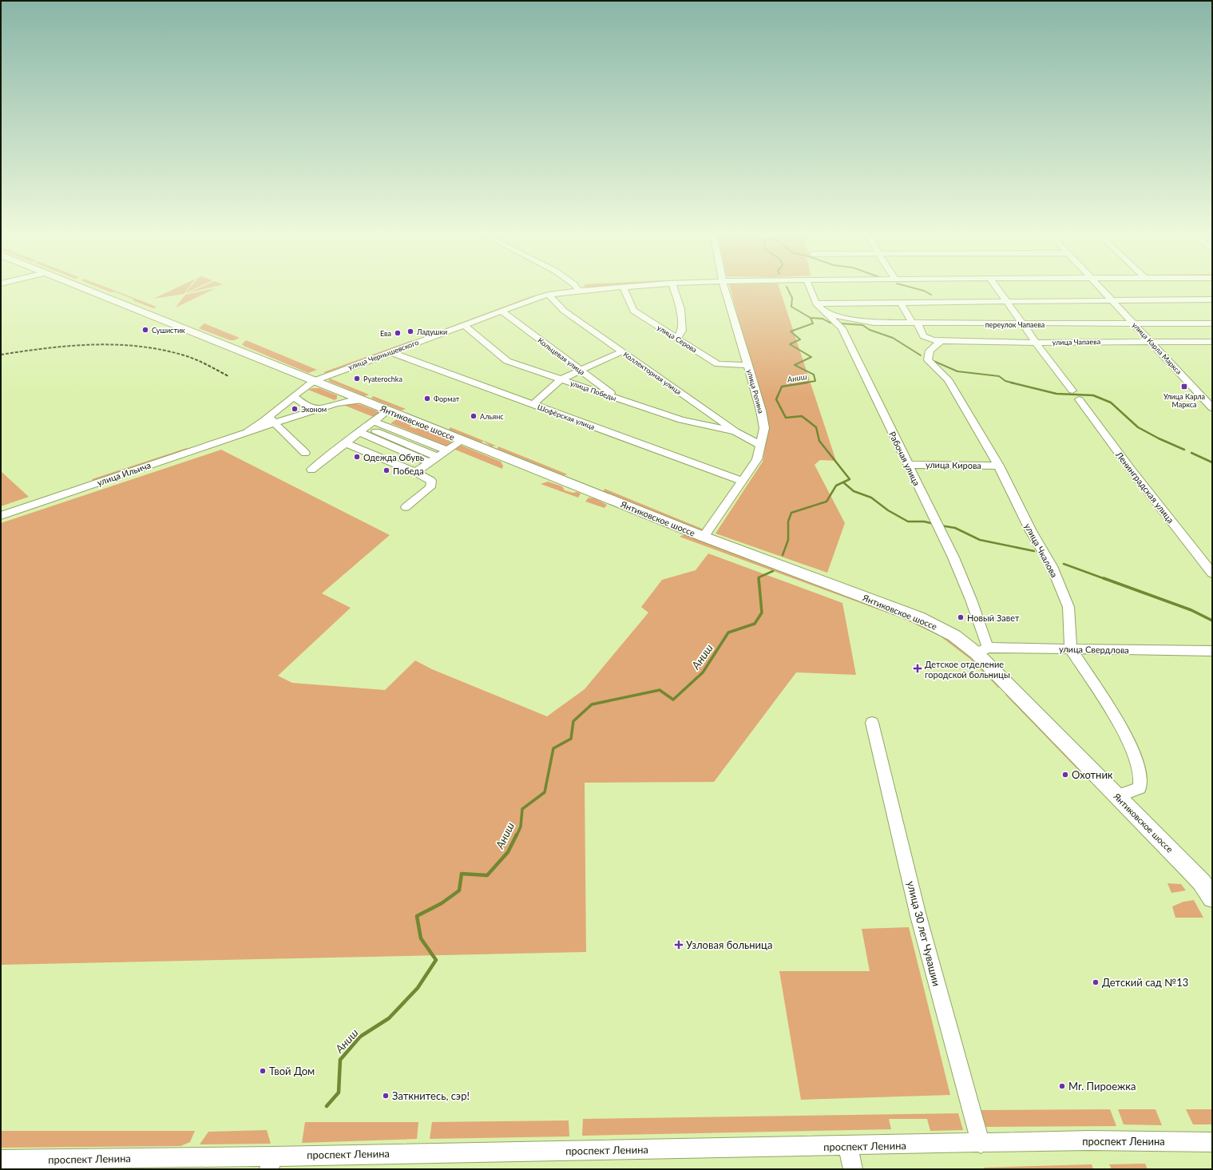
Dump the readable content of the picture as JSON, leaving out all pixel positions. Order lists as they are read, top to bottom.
{
  "streets": {
    "main road": ["Янтиковское шоссе"],
    "street": [
      "переулок Чапаева",
      "улица Серова",
      "улица Чапаева",
      "улица Карла Маркса",
      "улица Чернышевского",
      "Кольцевая улица",
      "Коллекторная улица",
      "улица Победы",
      "улица Репина",
      "Шофёрская улица",
      "Рабочая улица",
      "улица Кирова",
      "улица Ильича",
      "Ленинградская улица",
      "улица Чкалова",
      "улица Свердлова",
      "улица 30 лет Чувашии",
      "проспект Ленина"
    ]
  },
  "crossings": [
    ["переулок Чапаева", "улица Чапаева"],
    ["переулок Чапаева", "улица Карла Маркса"],
    ["переулок Чапаева", "Рабочая улица"],
    ["улица Серова", "улица Репина"],
    ["улица Чапаева", "улица Карла Маркса"],
    ["улица Чапаева", "улица Чкалова"],
    ["улица Чернышевского", "Кольцевая улица"],
    ["улица Чернышевского", "Коллекторная улица"],
    ["улица Чернышевского", "улица Победы"],
    ["улица Чернышевского", "Шофёрская улица"],
    ["улица Чернышевского", "Янтиковское шоссе"],
    ["улица Чернышевского", "улица Ильича"],
    ["Кольцевая улица", "улица Победы"],
    ["Коллекторная улица", "улица Победы"],
    ["Коллекторная улица", "улица Репина"],
    ["улица Репина", "Шофёрская улица"],
    ["улица Репина", "Янтиковское шоссе"],
    ["Янтиковское шоссе", "Рабочая улица"],
    ["Янтиковское шоссе", "улица Ильича"],
    ["Янтиковское шоссе", "улица Чкалова"],
    ["Янтиковское шоссе", "улица Свердлова"],
    ["Рабочая улица", "улица Кирова"],
    ["Рабочая улица", "улица Свердлова"],
    ["улица Кирова", "улица Чкалова"],
    ["улица Чкалова", "улица Свердлова"],
    ["улица 30 лет Чувашии", "проспект Ленина"]
  ],
  "water": ["Аниш"],
  "places": {
    "other": [
      "Сушистик",
      "Ладушки",
      "Ева",
      "Pyaterochka",
      "Формат",
      "Эконом",
      "Альянс",
      "Одежда Обувь",
      "Победа",
      "Новый Завет",
      "Охотник",
      "Детский сад №13",
      "Твой Дом",
      "Mr. Пироежка",
      "Заткнитесь, сэр!"
    ],
    "transit": ["Улица Карла Маркса"],
    "health": ["Детское отделение городской больницы", "Узловая больница"]
  }
}
